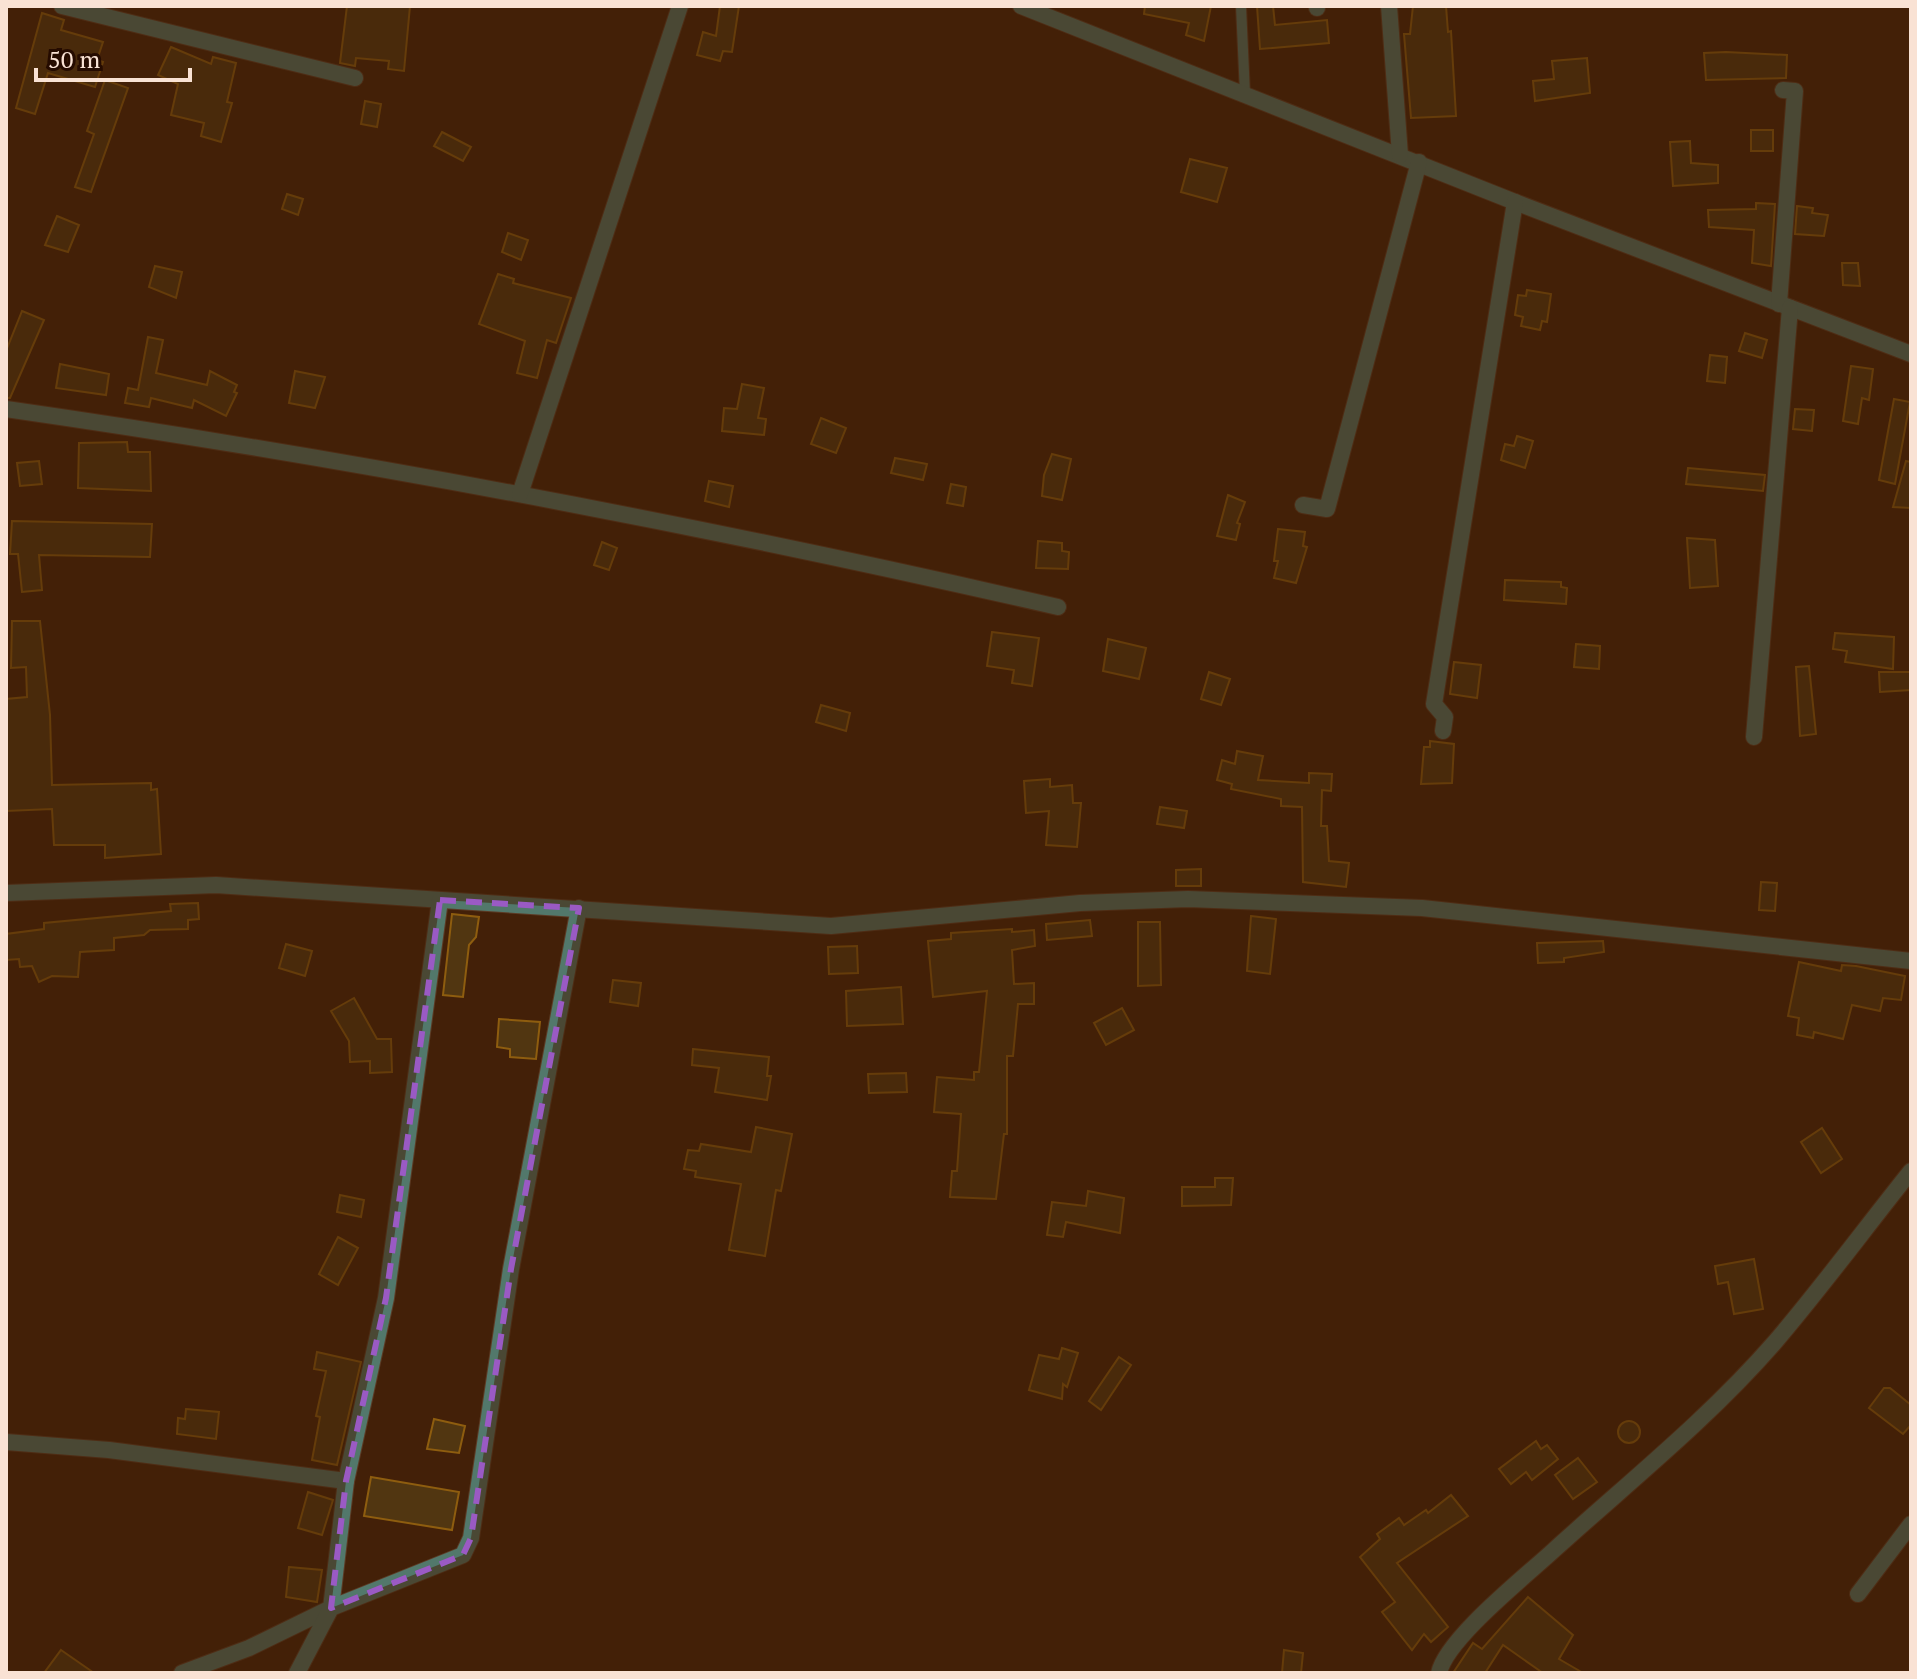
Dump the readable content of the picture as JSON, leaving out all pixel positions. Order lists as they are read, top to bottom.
{
  "scale_bar": "50 m"
}
